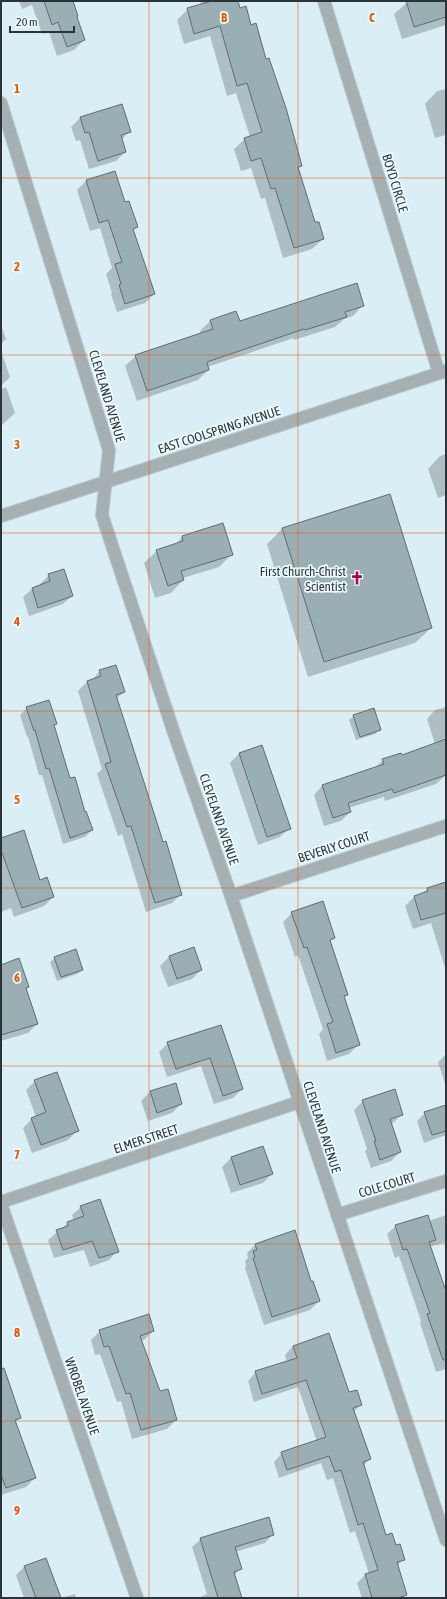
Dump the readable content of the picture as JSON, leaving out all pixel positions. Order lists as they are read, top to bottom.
{
  "streets": {
    "street": [
      "BOYD CIRCLE",
      "CLEVELAND AVENUE",
      "EAST COOLSPRING AVENUE",
      "BEVERLY COURT",
      "ELMER STREET",
      "COLE COURT",
      "WROBEL AVENUE"
    ]
  },
  "crossings": [
    ["BOYD CIRCLE", "EAST COOLSPRING AVENUE"],
    ["CLEVELAND AVENUE", "EAST COOLSPRING AVENUE"],
    ["CLEVELAND AVENUE", "BEVERLY COURT"],
    ["CLEVELAND AVENUE", "ELMER STREET"],
    ["CLEVELAND AVENUE", "COLE COURT"],
    ["ELMER STREET", "WROBEL AVENUE"]
  ],
  "places": {
    "church": ["First Church-Christ Scientist"]
  },
  "scale_bar": "20 m",
  "grid": {
    "columns": ["B", "C"],
    "rows": [
      "1",
      "2",
      "3",
      "4",
      "5",
      "6",
      "7",
      "8",
      "9"
    ]
  }
}
